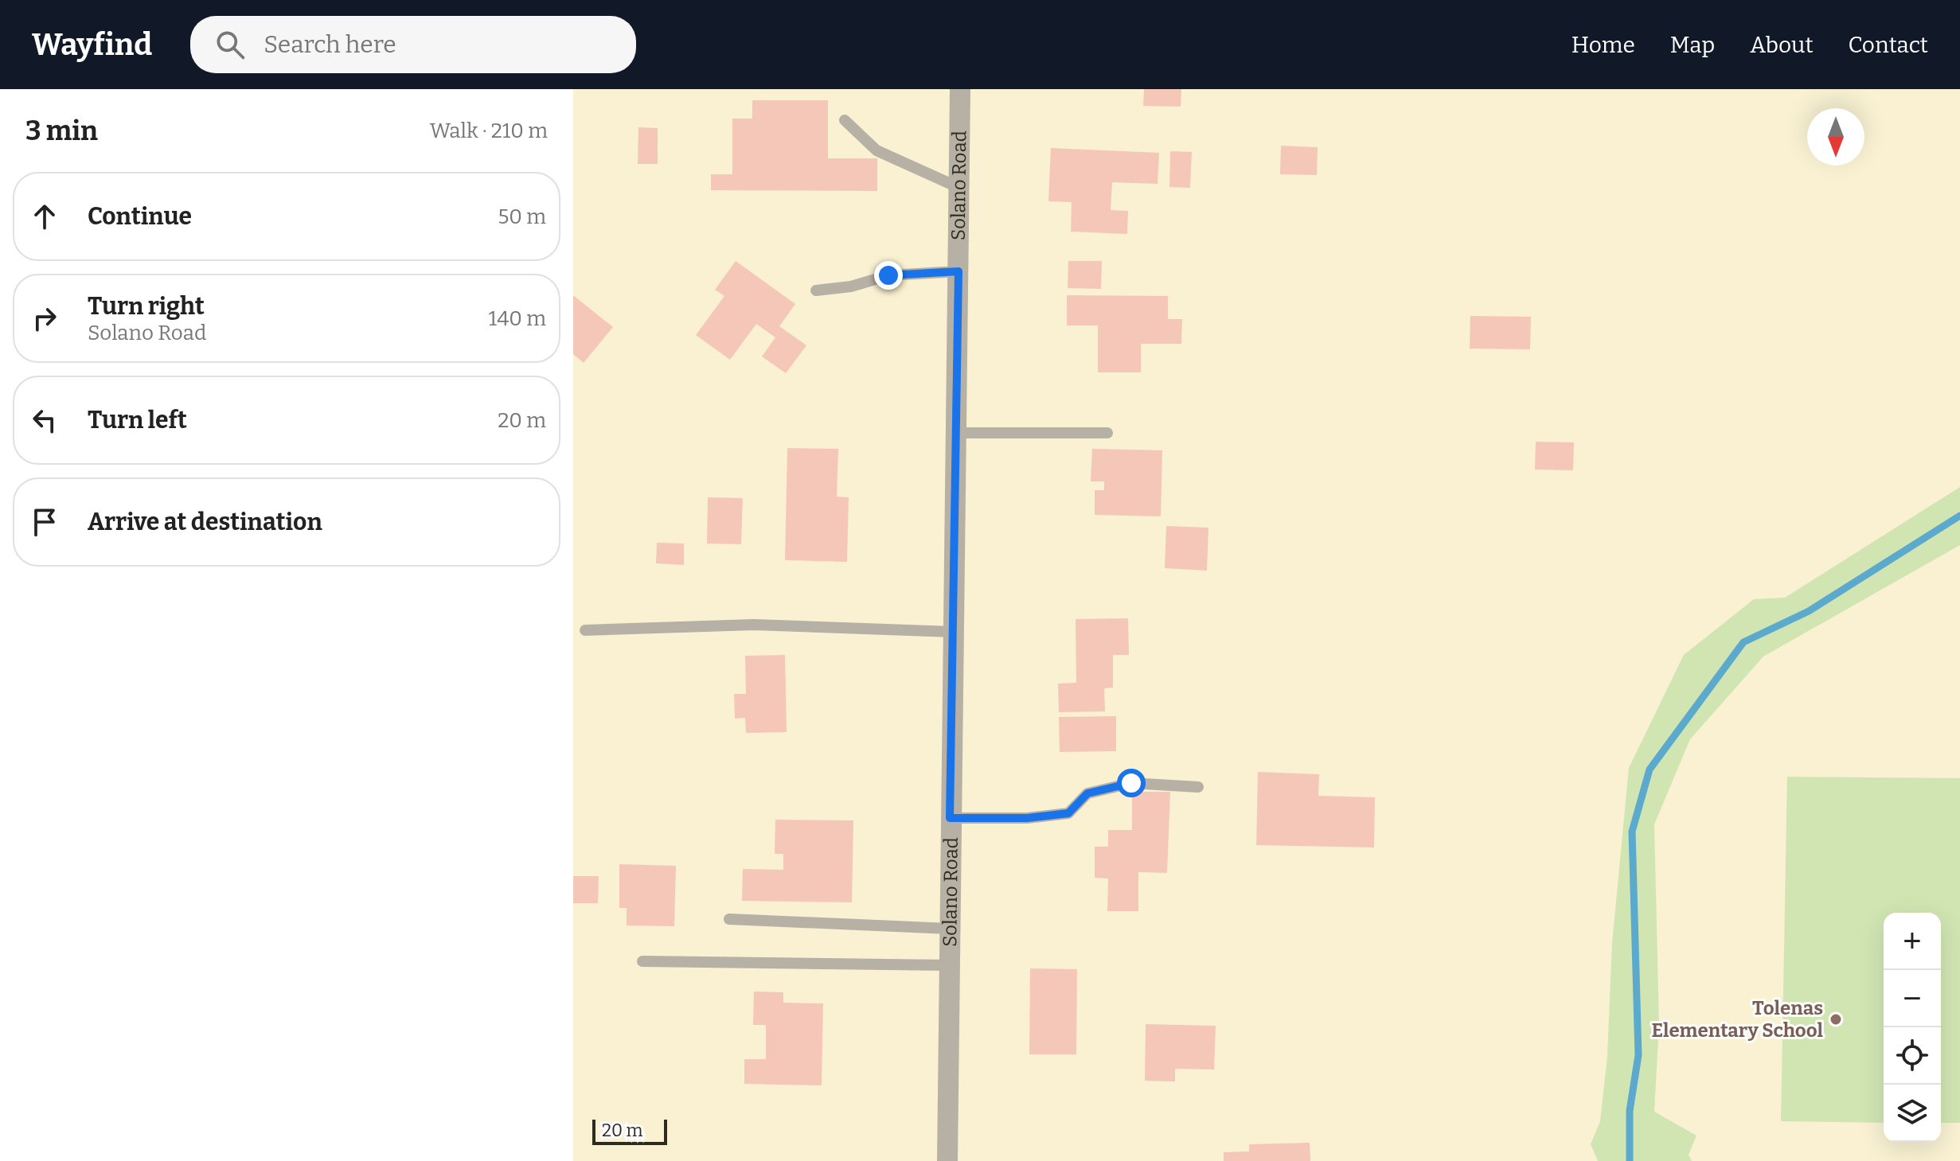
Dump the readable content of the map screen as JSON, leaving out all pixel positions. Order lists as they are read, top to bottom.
{
  "streets": {
    "street": ["Solano Road"]
  },
  "places": ["Tolenas Elementary School"],
  "scale_bar": "20 m",
  "north": "bottom",
  "page": {
    "header": "Wayfind",
    "search": "Search here",
    "nav": [
      "Home",
      "Map",
      "About",
      "Contact"
    ],
    "heading": ["3 min", "Walk · 210 m"],
    "list": [
      ["Continue", "50 m"],
      ["Turn right", "Solano Road", "140 m"],
      ["Turn left", "20 m"],
      "Arrive at destination"
    ],
    "map_buttons": ["+", "−"],
    "scale": "20 m"
  }
}
